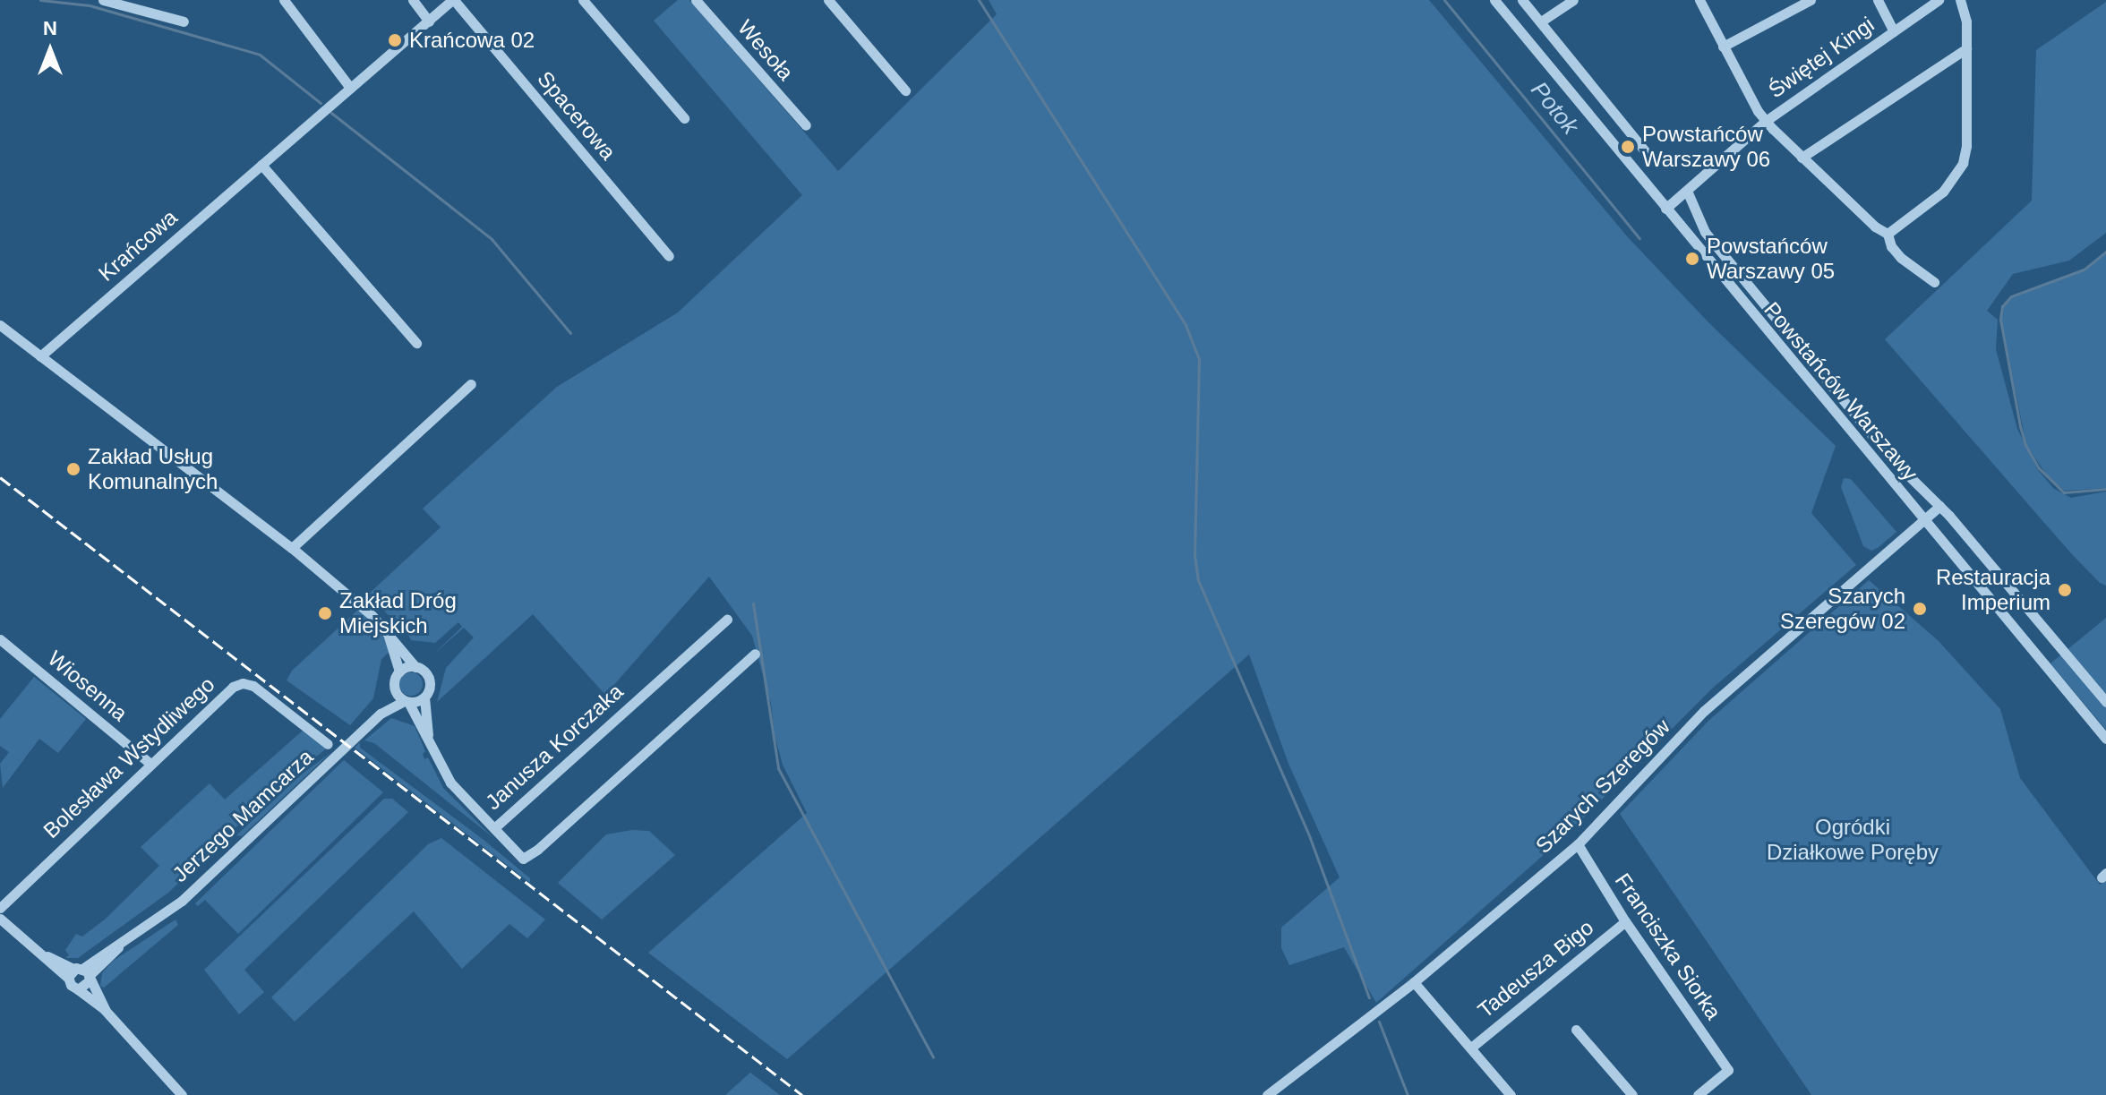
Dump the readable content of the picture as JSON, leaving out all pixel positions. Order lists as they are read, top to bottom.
{
  "streets": {
    "street": [
      "Wesoła",
      "Świętej Kingi",
      "Spacerowa",
      "Krańcowa",
      "Powstańców Warszawy",
      "Wiosenna",
      "Janusza Korczaka",
      "Bolesława Wstydliwego",
      "Szarych Szeregów",
      "Jerzego Mamcarza",
      "Franciszka Siorka",
      "Tadeusza Bigo"
    ]
  },
  "crossings": [
    ["Świętej Kingi", "Powstańców Warszawy"],
    ["Spacerowa", "Krańcowa"],
    ["Powstańców Warszawy", "Szarych Szeregów"],
    ["Wiosenna", "Bolesława Wstydliwego"],
    ["Janusza Korczaka", "Jerzego Mamcarza"],
    ["Szarych Szeregów", "Franciszka Siorka"],
    ["Franciszka Siorka", "Tadeusza Bigo"]
  ],
  "water": ["Potok"],
  "parks": ["Ogródki Działkowe Poręby"],
  "places": [
    "Krańcowa 02",
    "Powstańców Warszawy 06",
    "Powstańców Warszawy 05",
    "Zakład Usług Komunalnych",
    "Restauracja Imperium",
    "Szarych Szeregów 02",
    "Zakład Dróg Miejskich"
  ],
  "north": "top"
}
